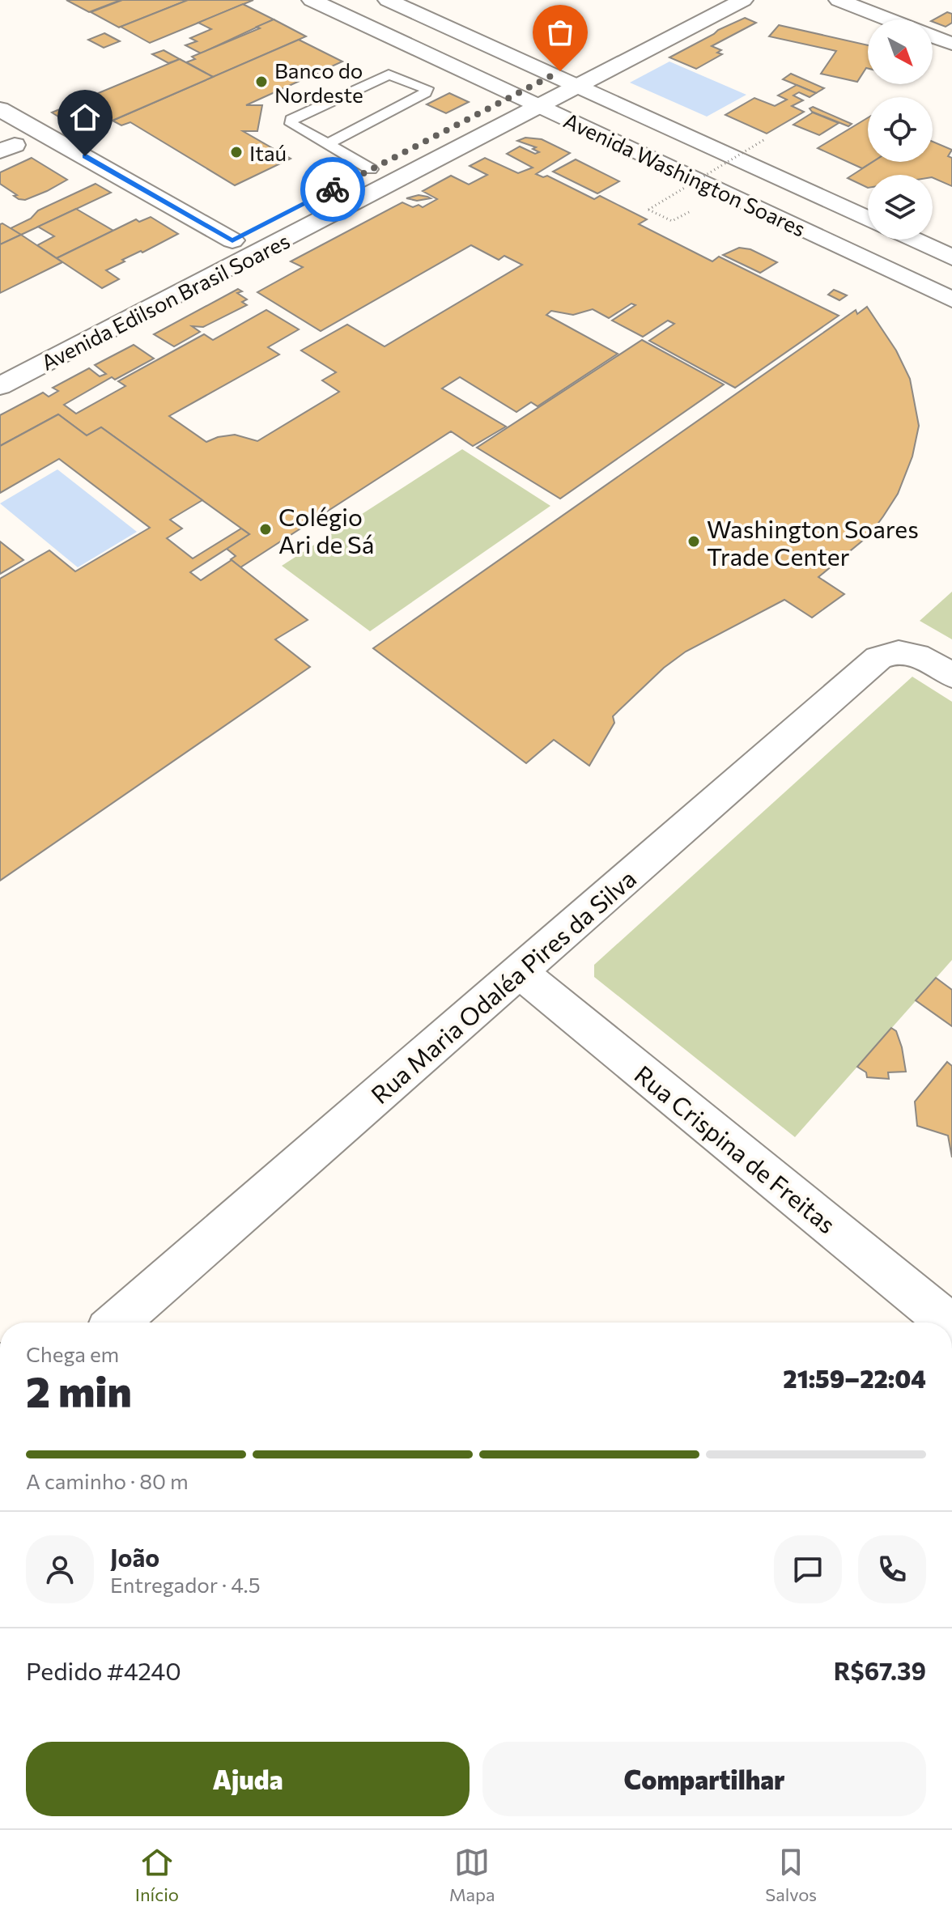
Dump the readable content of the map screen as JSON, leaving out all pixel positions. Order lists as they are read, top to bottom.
{
  "streets": {
    "main road": [
      "Avenida Washington Soares",
      "Avenida Edilson Brasil Soares",
      "Rua Maria Odaléa Pires da Silva",
      "Rua Crispina de Freitas"
    ]
  },
  "crossings": [
    ["Avenida Washington Soares", "Avenida Edilson Brasil Soares"],
    ["Rua Maria Odaléa Pires da Silva", "Rua Crispina de Freitas"]
  ],
  "places": [
    "Banco do Nordeste",
    "Itaú",
    "Colégio Ari de Sá",
    "Washington Soares Trade Center"
  ],
  "north": "bottom right",
  "page": {
    "heading": ["2 min", "Chega em", "21:59–22:04"],
    "panel": [
      "João",
      "Entregador · 4.5",
      "Pedido #4240",
      "R$67.39"
    ],
    "bar": "A caminho · 80 m",
    "buttons": ["Ajuda", "Compartilhar"],
    "tabs": ["Início", "Mapa", "Salvos"]
  }
}
